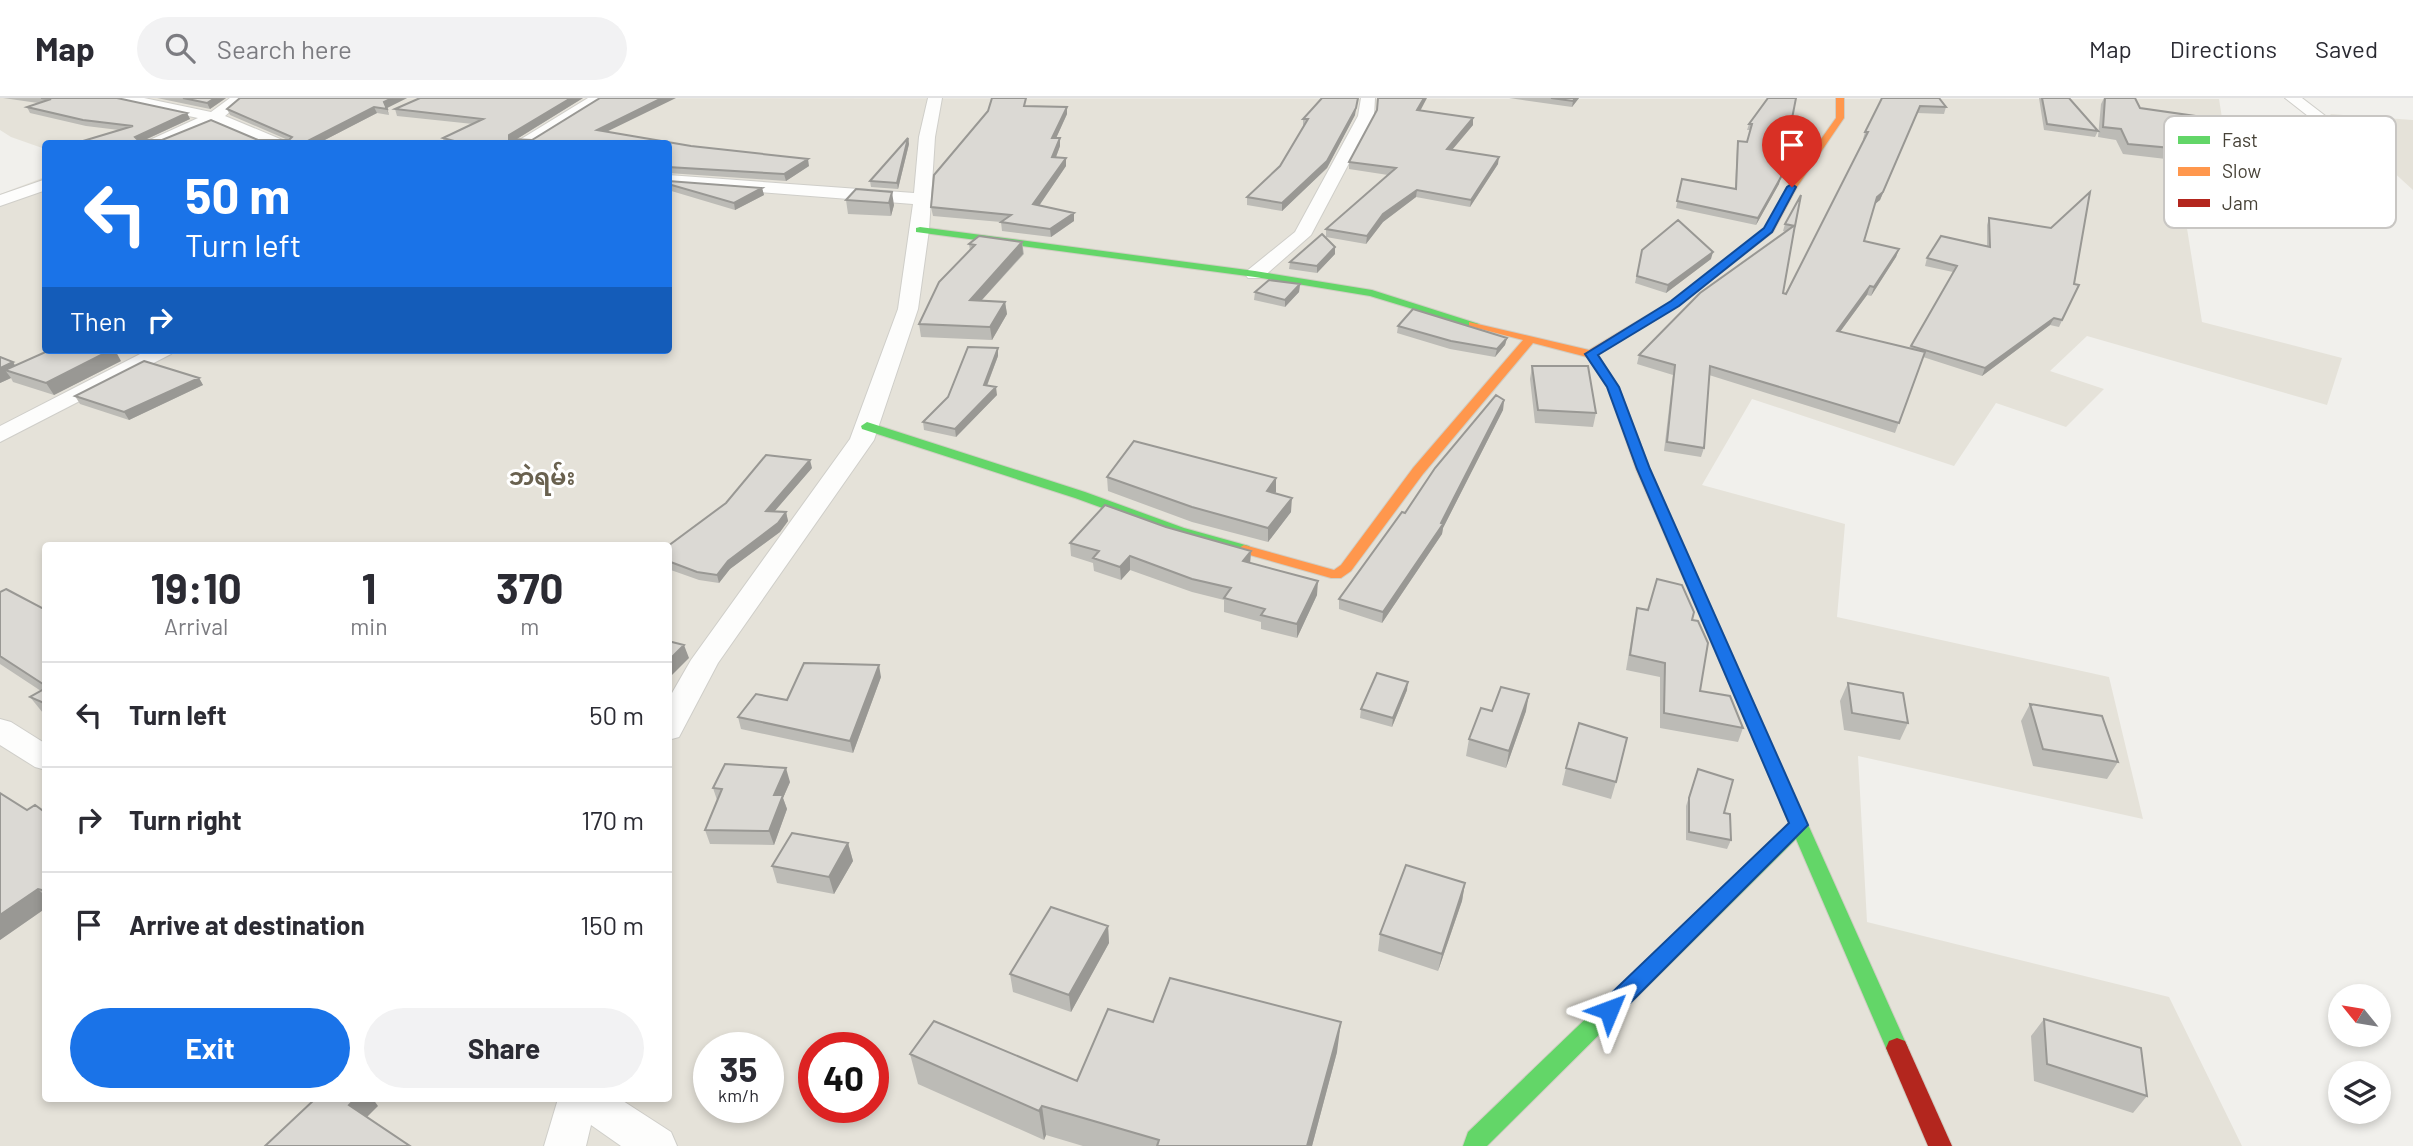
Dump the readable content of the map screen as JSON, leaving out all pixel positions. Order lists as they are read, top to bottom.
{
  "districts": ["ဘဲရမ်း"],
  "legend": ["Fast", "Slow", "Jam"],
  "north": "top left",
  "page": {
    "header": "Map",
    "search": "Search here",
    "nav": ["Map", "Directions", "Saved"],
    "turn": ["50 m", "Turn left"],
    "then": "Then",
    "eta": [
      "19:10",
      "Arrival",
      "1",
      "min",
      "370",
      "m"
    ],
    "list": [
      {
        "name": "Turn left",
        "value": "50 m"
      },
      {
        "name": "Turn right",
        "value": "170 m"
      },
      {
        "name": "Arrive at destination",
        "value": "150 m"
      }
    ],
    "buttons": ["Exit", "Share"],
    "speed": "35 km/h",
    "limit": "40"
  }
}
